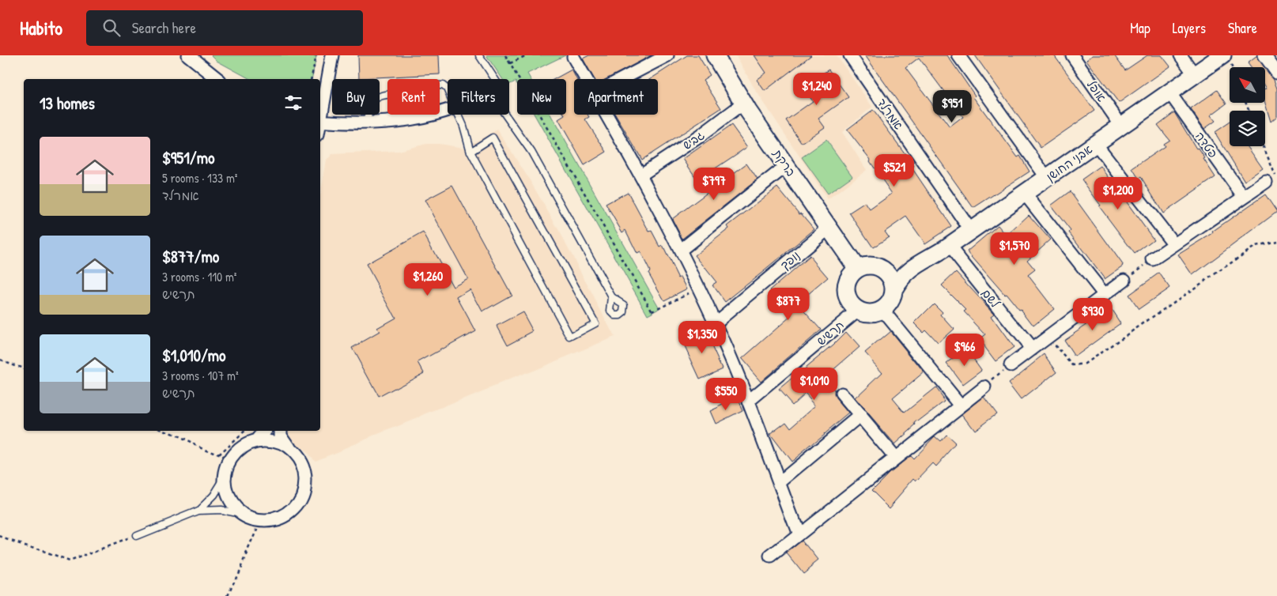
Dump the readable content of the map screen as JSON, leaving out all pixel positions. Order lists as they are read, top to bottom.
{
  "streets": {
    "street": [
      "אופל",
      "אמרלד",
      "גביש",
      "פטדה",
      "ברקת",
      "אבני החושן",
      "נופך",
      "לשם",
      "תרשיש"
    ]
  },
  "crossings": [
    ["אופל", "אבני החושן"],
    ["אמרלד", "אבני החושן"],
    ["גביש", "ברקת"],
    ["פטדה", "אבני החושן"],
    ["ברקת", "אבני החושן"],
    ["ברקת", "נופך"],
    ["ברקת", "תרשיש"],
    ["אבני החושן", "לשם"],
    ["אבני החושן", "תרשיש"]
  ],
  "north": "top left",
  "page": {
    "header": "Habito",
    "search": "Search here",
    "nav": ["Map", "Layers", "Share"],
    "price": [
      "$1,240",
      "$951",
      "$521",
      "$797",
      "$1,200",
      "$1,570",
      "$1,260",
      "$877",
      "$930",
      "$1,350",
      "$966",
      "$1,010",
      "$550"
    ],
    "chip": [
      "Buy",
      "Rent",
      "Filters",
      "New",
      "Apartment"
    ],
    "heading": "13 homes",
    "list": [
      {
        "name": "$951/mo",
        "note": "5 rooms · 133 m² · אמרלד"
      },
      {
        "name": "$877/mo",
        "note": "3 rooms · 110 m² · תרשיש"
      },
      {
        "name": "$1,010/mo",
        "note": "3 rooms · 107 m² · תרשיש"
      }
    ]
  }
}
